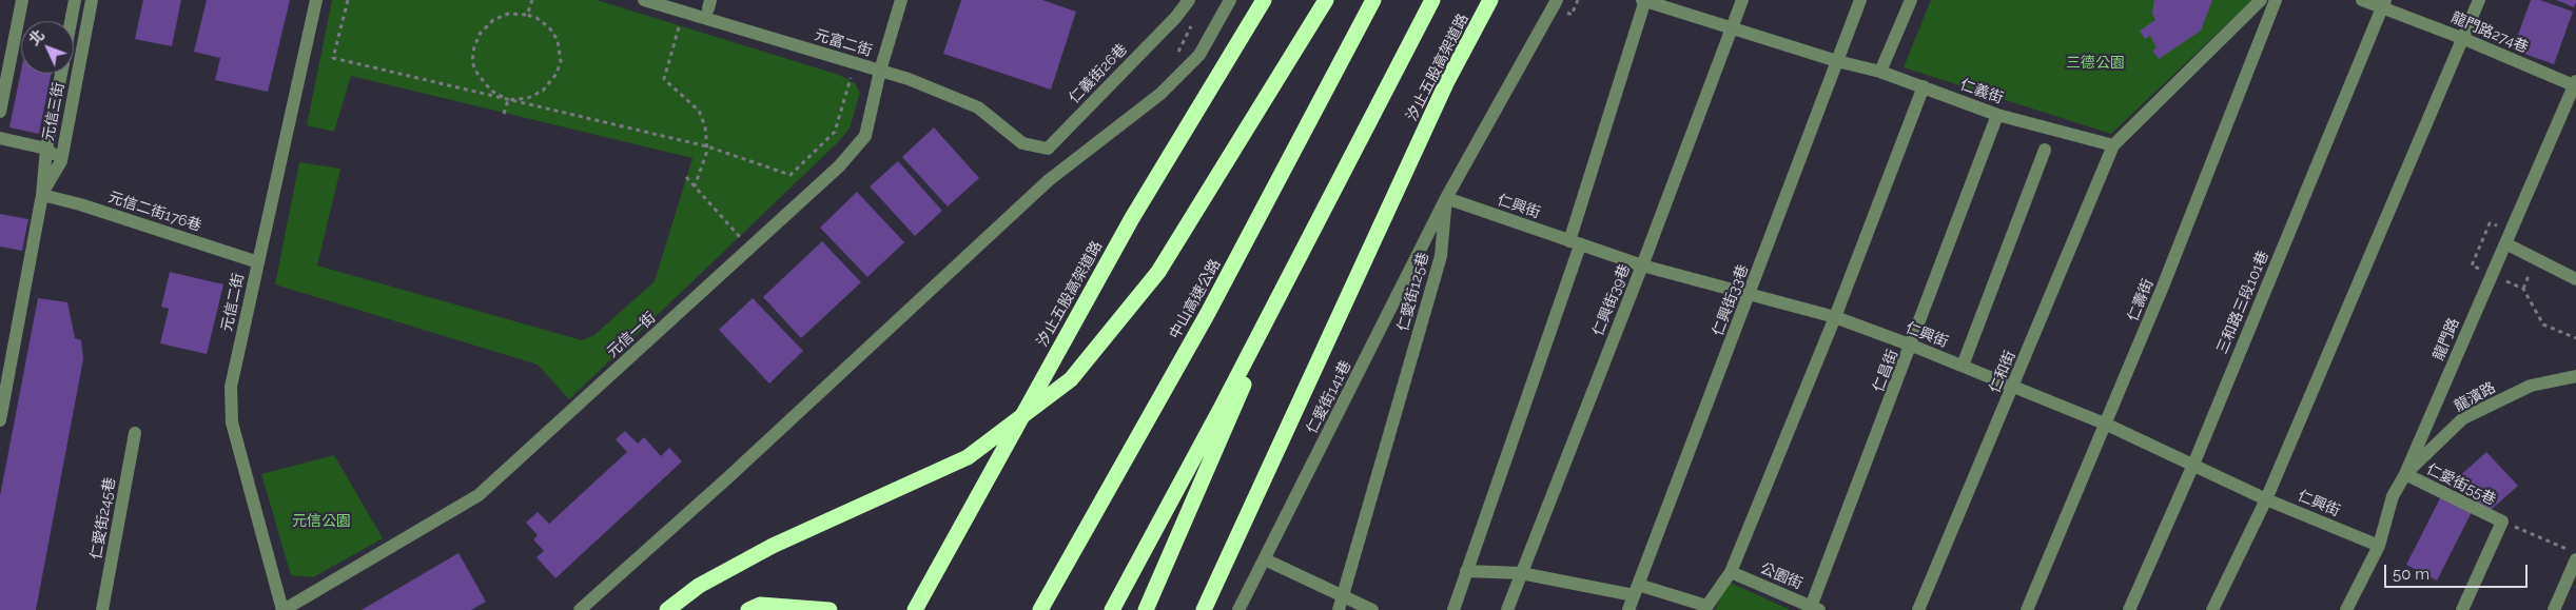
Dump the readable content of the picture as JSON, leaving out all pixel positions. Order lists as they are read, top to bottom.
{
  "streets": {
    "highway": ["汐止五股高架道路", "中山高速公路"],
    "street": [
      "龍門路274巷",
      "元富二街",
      "仁義街26巷",
      "仁義街",
      "元信三街",
      "仁興街",
      "元信二街176巷",
      "仁愛街125巷",
      "仁興街39巷",
      "仁興街33巷",
      "仁壽街",
      "元信二街",
      "三和路三段101巷",
      "元信一街",
      "龍門路",
      "仁昌街",
      "仁和街",
      "仁愛街141巷",
      "龍濱路",
      "仁愛街55巷",
      "仁愛街245巷",
      "公園街"
    ]
  },
  "crossings": [
    ["龍門路274巷", "三和路三段101巷"],
    ["龍門路274巷", "龍門路"],
    ["元富二街", "仁義街26巷"],
    ["元富二街", "元信一街"],
    ["仁義街", "仁興街39巷"],
    ["仁義街", "仁興街33巷"],
    ["仁義街", "仁昌街"],
    ["仁義街", "仁和街"],
    ["元信三街", "元信二街176巷"],
    ["仁興街", "仁愛街125巷"],
    ["仁興街", "仁興街39巷"],
    ["仁興街", "仁興街33巷"],
    ["仁興街", "仁壽街"],
    ["仁興街", "三和路三段101巷"],
    ["仁興街", "龍門路"],
    ["仁興街", "仁昌街"],
    ["仁興街", "仁和街"],
    ["仁興街", "仁愛街141巷"],
    ["元信二街176巷", "元信二街"],
    ["仁愛街125巷", "仁愛街141巷"],
    ["元信二街", "元信一街"],
    ["龍門路", "龍濱路"],
    ["龍門路", "仁愛街55巷"],
    ["仁昌街", "公園街"],
    ["龍濱路", "仁愛街55巷"]
  ],
  "parks": ["三德公園", "元信公園"],
  "scale_bar": "50 m",
  "north": "top left"
}
